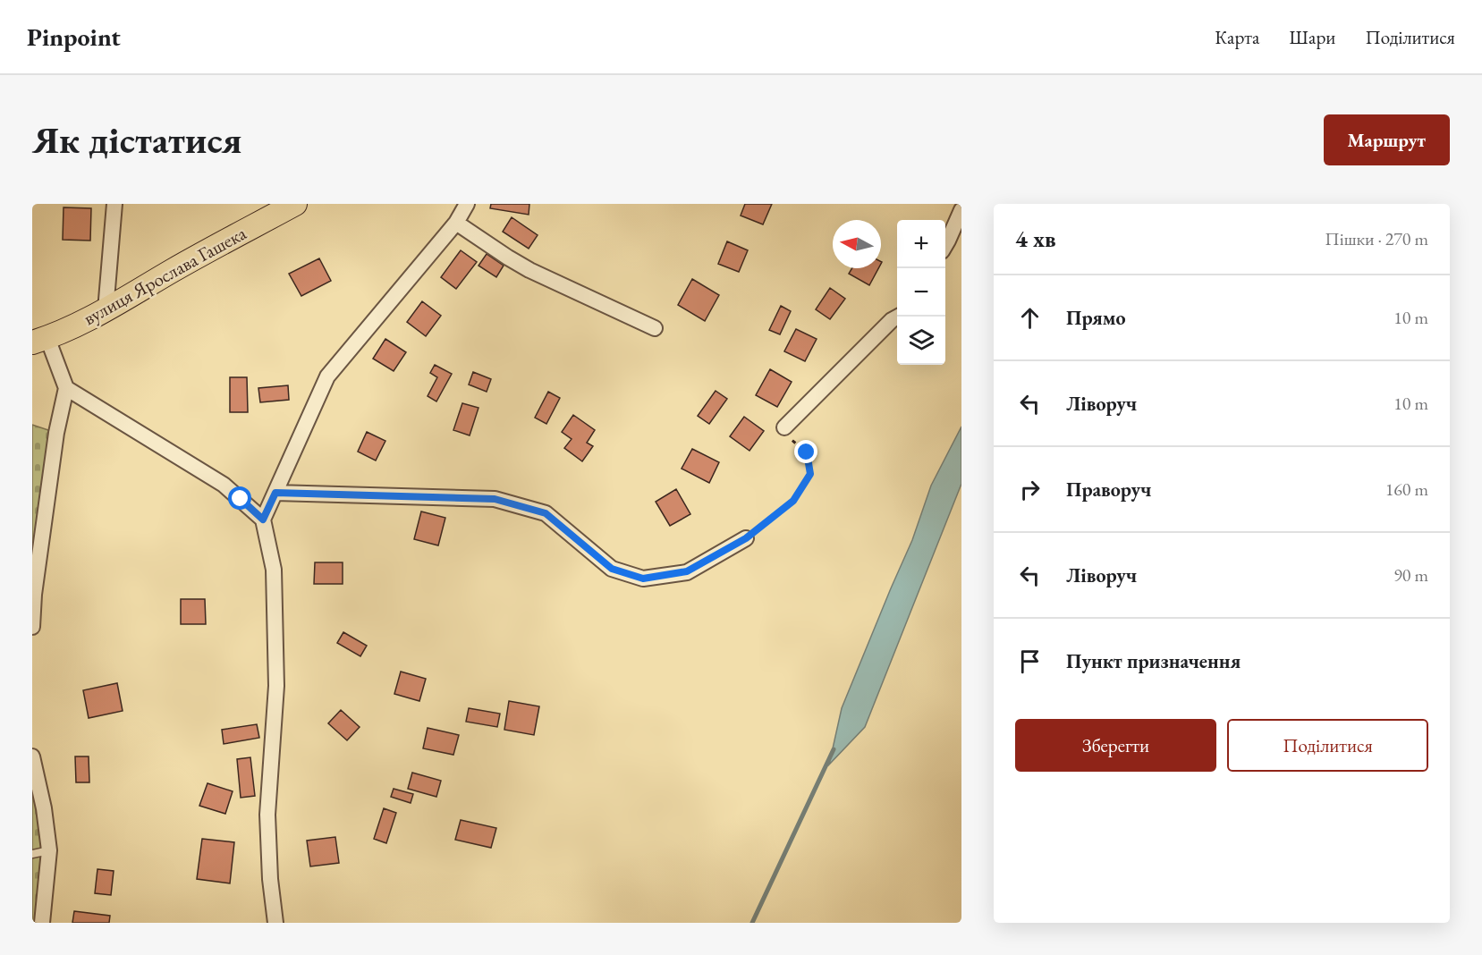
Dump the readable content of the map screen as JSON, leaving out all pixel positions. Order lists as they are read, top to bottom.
{
  "streets": {
    "main road": ["вулиця Ярослава Гашека"]
  },
  "north": "left",
  "page": {
    "header": "Pinpoint",
    "nav": ["Карта", "Шари", "Поділитися"],
    "buttons": [
      "Маршрут",
      ["Зберегти", "Поділитися"]
    ],
    "title": "Як дістатися",
    "heading": ["4 хв", "Пішки · 270 m"],
    "map_buttons": ["+", "−"],
    "list": [
      ["Прямо", "10 m"],
      ["Ліворуч", "10 m"],
      ["Праворуч", "160 m"],
      ["Ліворуч", "90 m"],
      "Пункт призначення"
    ]
  }
}
